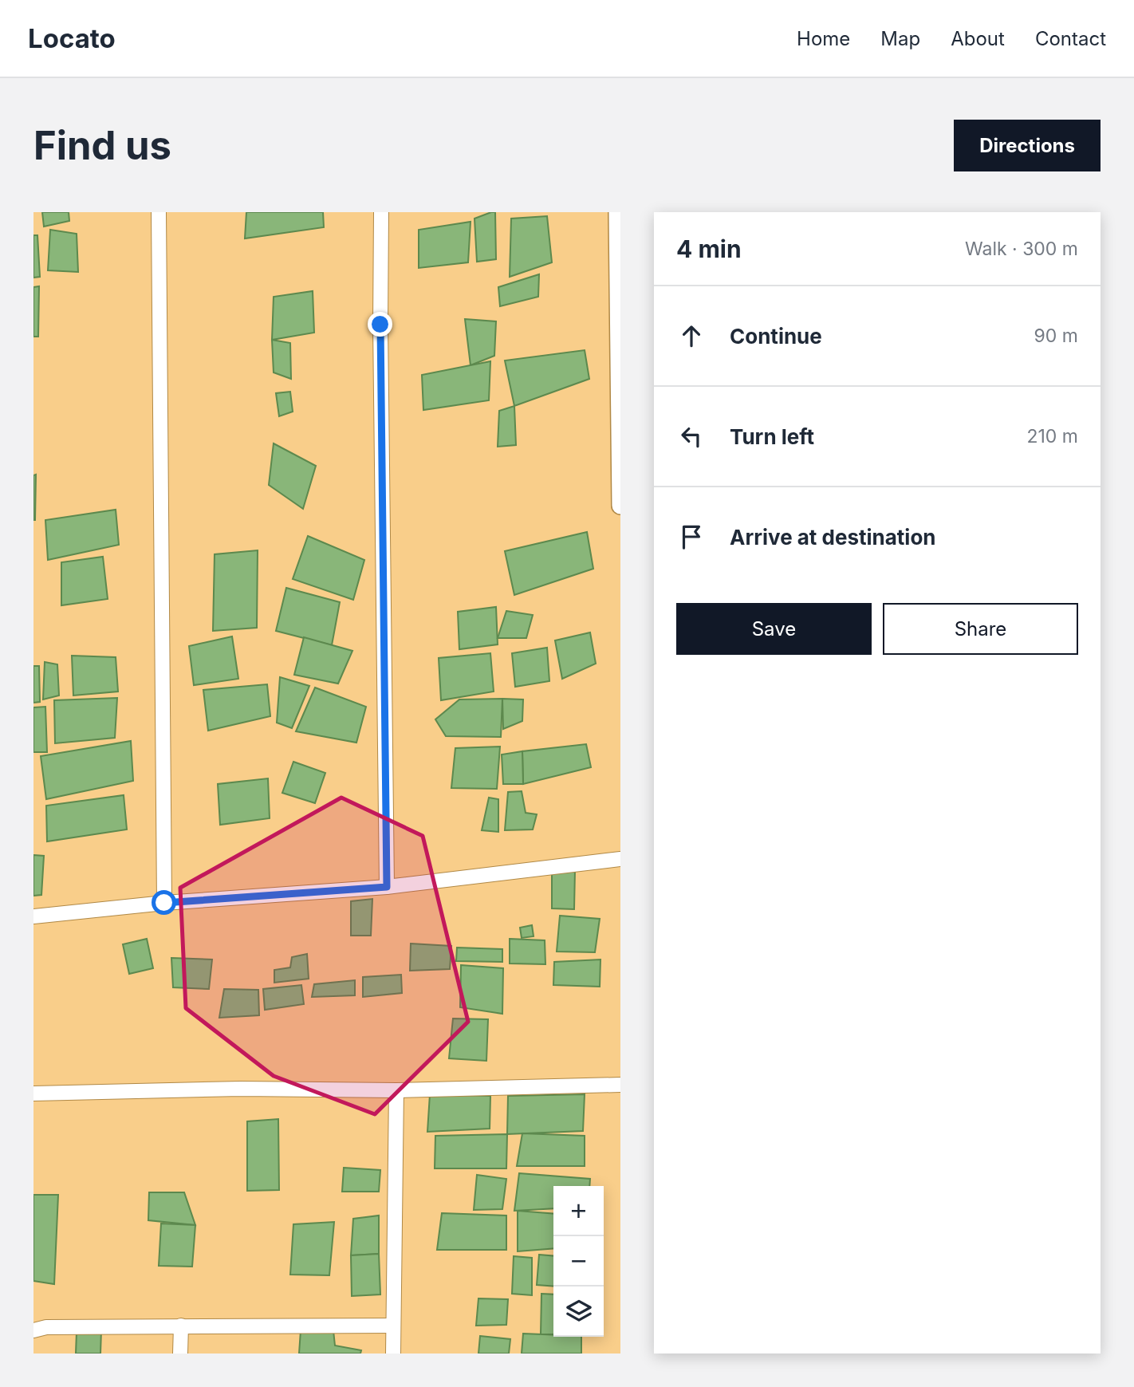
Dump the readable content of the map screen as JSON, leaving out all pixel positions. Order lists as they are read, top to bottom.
{
  "page": {
    "header": "Locato",
    "nav": [
      "Home",
      "Map",
      "About",
      "Contact"
    ],
    "buttons": [
      "Directions",
      ["Save", "Share"]
    ],
    "title": "Find us",
    "heading": ["4 min", "Walk · 300 m"],
    "list": [
      ["Continue", "90 m"],
      ["Turn left", "210 m"],
      "Arrive at destination"
    ],
    "map_buttons": ["+", "−"]
  }
}
